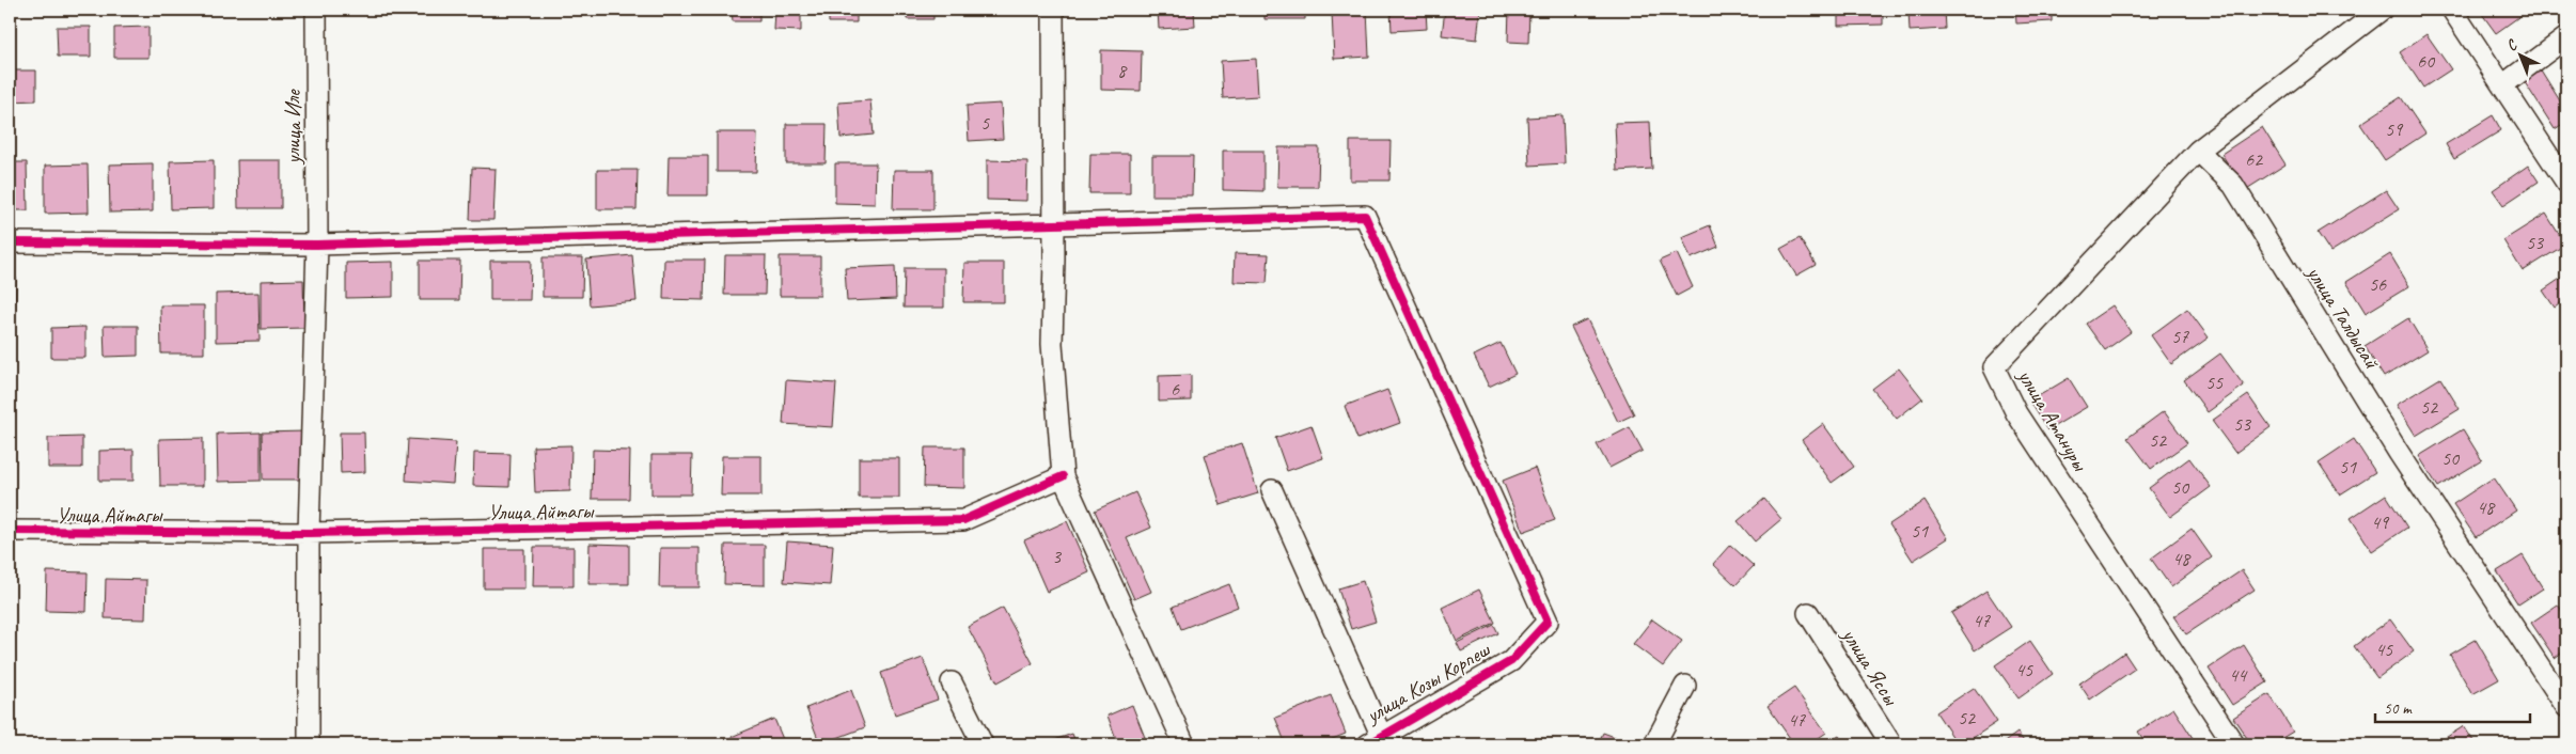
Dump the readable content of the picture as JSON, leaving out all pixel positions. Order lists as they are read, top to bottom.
{
  "streets": {
    "street": [
      "улица Иле",
      "улица Талдысай",
      "улица Атануры",
      "Улица Айтагы",
      "улица Яссы",
      "улица Козы Корпеш"
    ]
  },
  "crossings": [
    ["улица Талдысай", "улица Атануры"]
  ],
  "house_numbers": [
    "60",
    "8",
    "5",
    "59",
    "62",
    "53",
    "56",
    "57",
    "55",
    "6",
    "52",
    "53",
    "52",
    "50",
    "51",
    "50",
    "48",
    "49",
    "51",
    "3",
    "48",
    "47",
    "45",
    "45",
    "44",
    "52",
    "47"
  ],
  "scale_bar": "50 m",
  "north": "top left"
}
